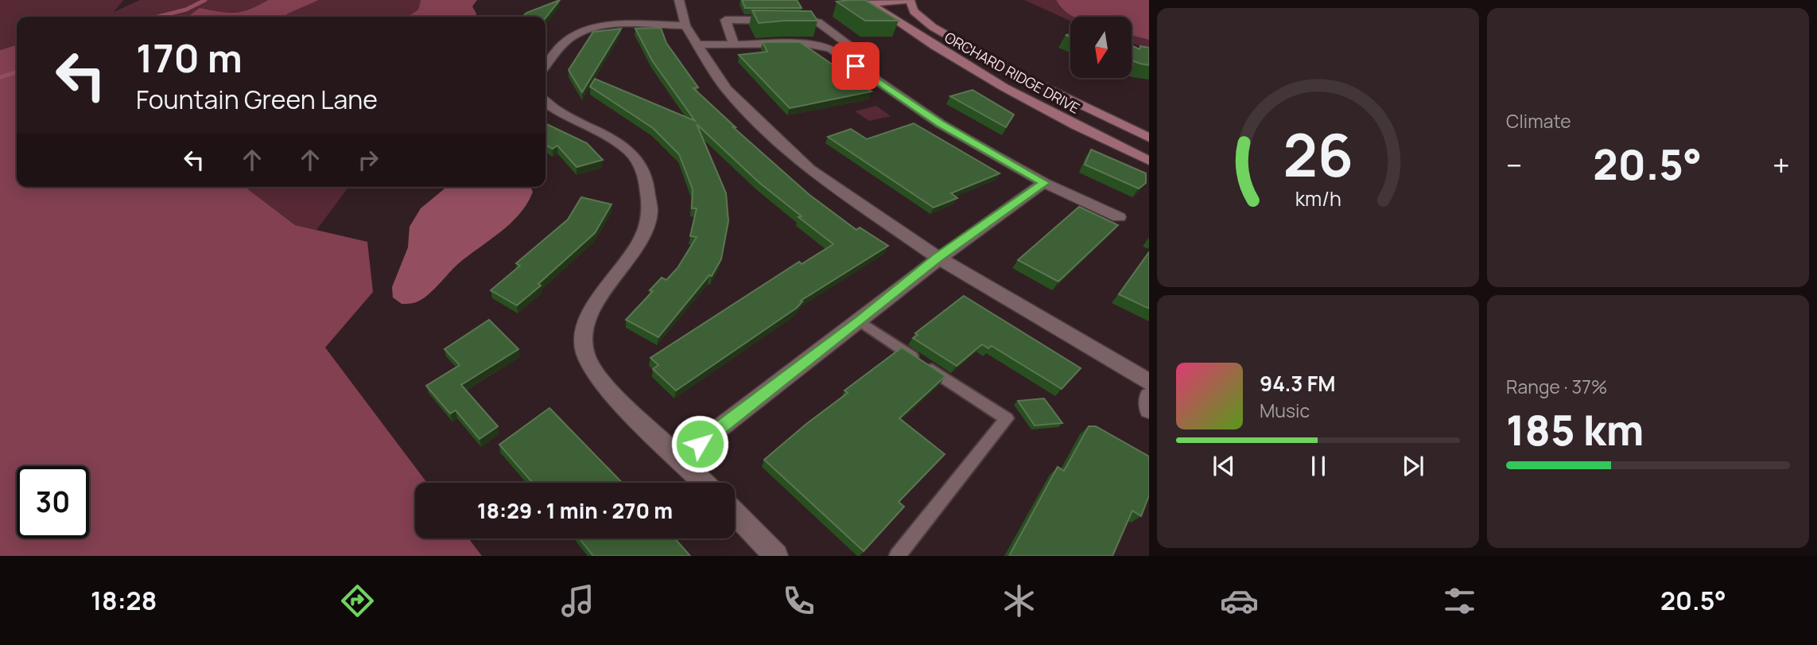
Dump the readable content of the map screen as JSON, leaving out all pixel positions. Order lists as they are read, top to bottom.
{
  "streets": {
    "street": ["ORCHARD RIDGE DRIVE"]
  },
  "north": "bottom",
  "page": {
    "tile": [
      "Climate",
      ["Range · 37%", "185 km"]
    ],
    "turn": ["170 m", "Fountain Green Lane"],
    "heat": ["−", "20.5°", "+"],
    "song": ["94.3 FM", "Music"],
    "limit": "30",
    "trip": "18:29 · 1 min · 270 m",
    "tabs": ["18:28", "20.5°"],
    "gauge": ["26", "km/h"]
  }
}
